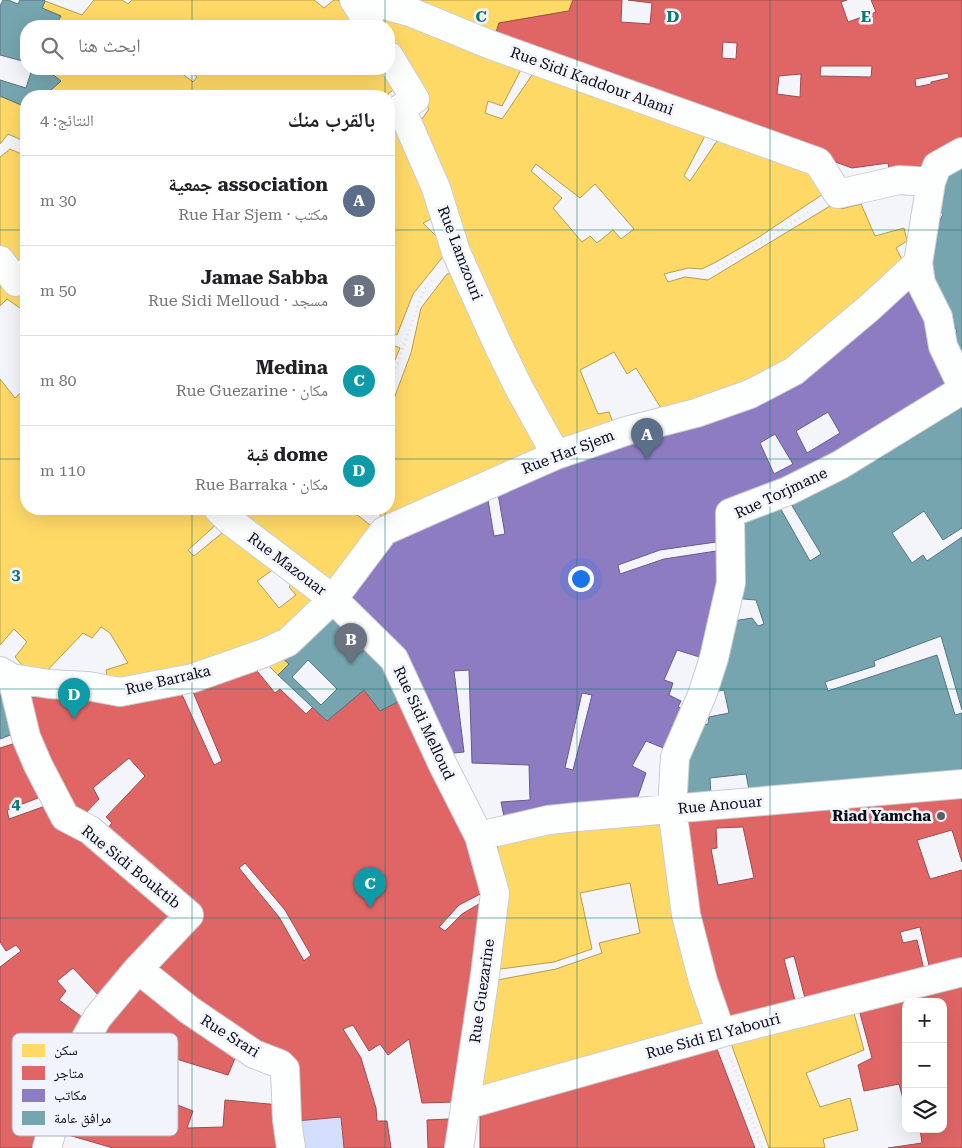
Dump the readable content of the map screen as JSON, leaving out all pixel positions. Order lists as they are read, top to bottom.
{
  "streets": {
    "street": [
      "Rue Sidi Kaddour Alami",
      "Rue Lamzouri",
      "Rue Har Sjem",
      "Rue Torjmane",
      "Rue Mazouar",
      "Rue Barraka",
      "Rue Sidi Melloud",
      "Rue Anouar",
      "Rue Sidi Bouktib",
      "Rue Guezarine",
      "Rue Srari",
      "Rue Sidi El Yabouri"
    ]
  },
  "crossings": [
    ["Rue Lamzouri", "Rue Har Sjem"],
    ["Rue Har Sjem", "Rue Mazouar"],
    ["Rue Har Sjem", "Rue Barraka"],
    ["Rue Har Sjem", "Rue Sidi Melloud"],
    ["Rue Torjmane", "Rue Anouar"],
    ["Rue Mazouar", "Rue Barraka"],
    ["Rue Mazouar", "Rue Sidi Melloud"],
    ["Rue Barraka", "Rue Sidi Melloud"],
    ["Rue Barraka", "Rue Sidi Bouktib"],
    ["Rue Sidi Melloud", "Rue Anouar"],
    ["Rue Sidi Melloud", "Rue Guezarine"],
    ["Rue Anouar", "Rue Guezarine"],
    ["Rue Sidi Bouktib", "Rue Srari"],
    ["Rue Guezarine", "Rue Sidi El Yabouri"]
  ],
  "places": ["Riad Yamcha"],
  "legend": [
    "سكن",
    "متاجر",
    "مكاتب",
    "مرافق عامة"
  ],
  "page": {
    "search": "ابحث هنا",
    "heading": ["بالقرب منك", "النتائج: 4"],
    "list": [
      {
        "mark": "A",
        "name": "association جمعية",
        "note": "مكتب · Rue Har Sjem",
        "value": "30 m"
      },
      {
        "mark": "B",
        "name": "Jamae Sabba",
        "note": "مسجد · Rue Sidi Melloud",
        "value": "50 m"
      },
      {
        "mark": "C",
        "name": "Medina",
        "note": "مكان · Rue Guezarine",
        "value": "80 m"
      },
      {
        "mark": "D",
        "name": "dome قبة",
        "note": "مكان · Rue Barraka",
        "value": "110 m"
      }
    ],
    "pins": [
      "A",
      "B",
      "D",
      "C"
    ],
    "map_buttons": ["+", "−"]
  },
  "grid": {
    "columns": ["C", "D", "E"],
    "rows": ["3", "4"]
  }
}
